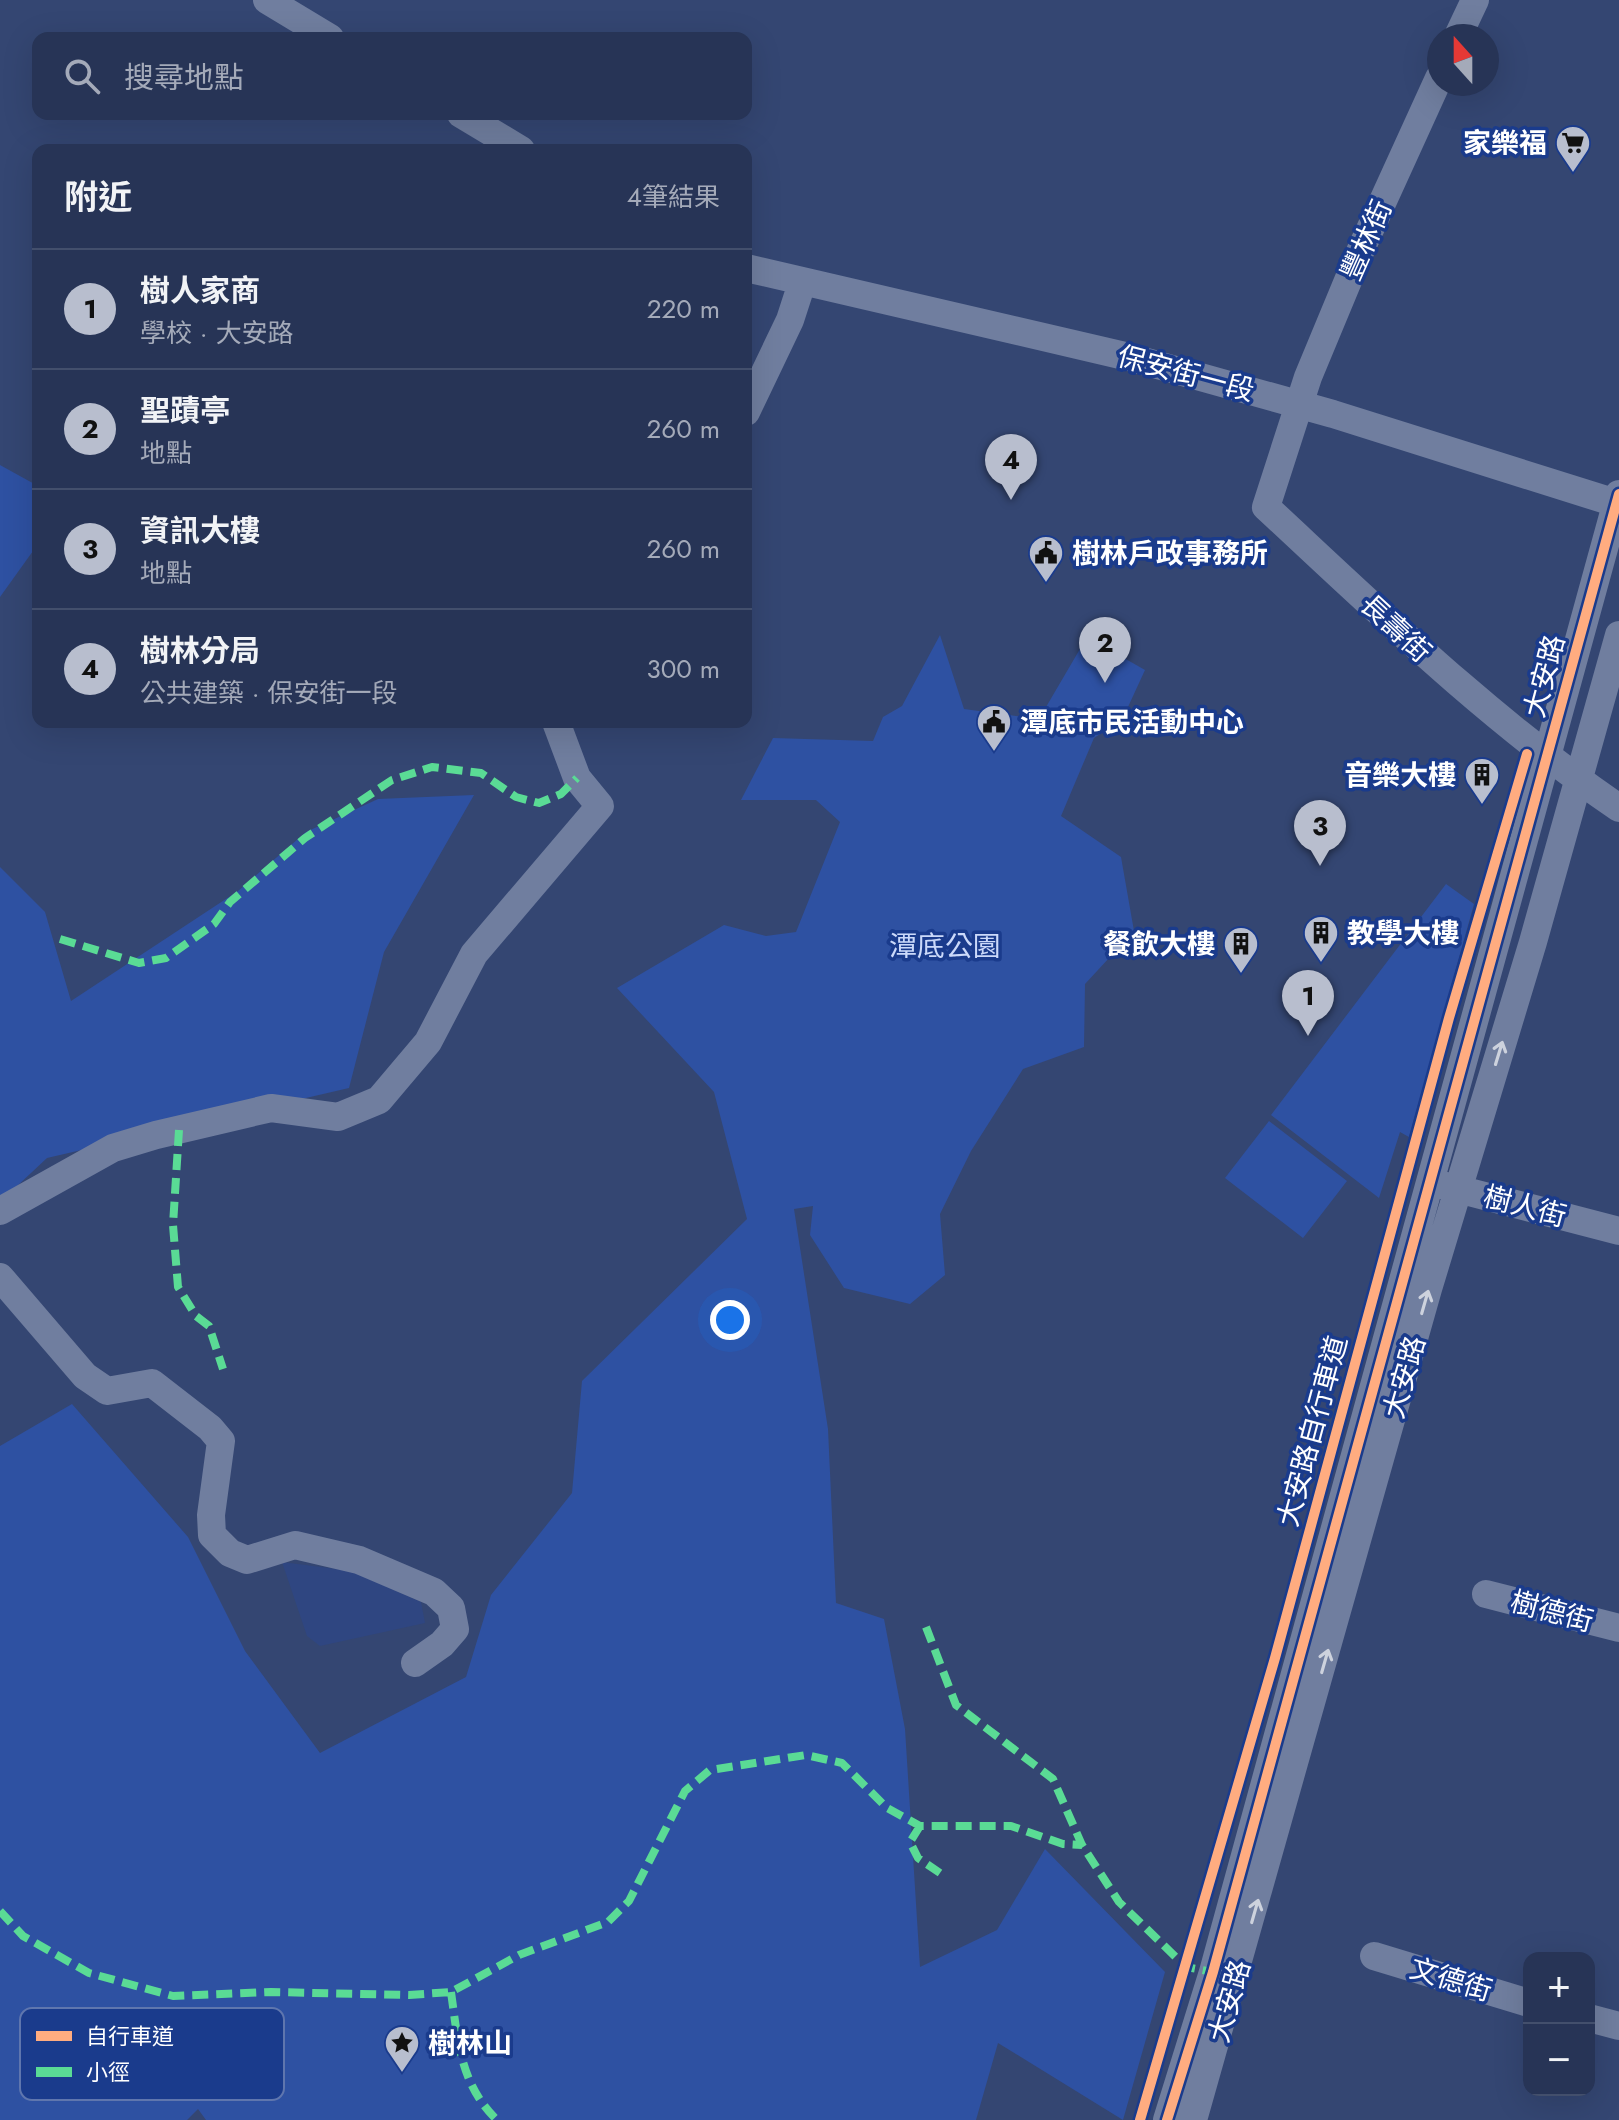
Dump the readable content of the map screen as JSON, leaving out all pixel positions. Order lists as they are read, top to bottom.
{
  "streets": {
    "street": [
      "豐林街",
      "保安街一段",
      "長壽街",
      "大安路",
      "樹人街",
      "樹德街",
      "文德街"
    ],
    "cycle path": ["大安路自行車道"]
  },
  "crossings": [
    ["豐林街", "保安街一段"],
    ["豐林街", "長壽街"],
    ["保安街一段", "長壽街"],
    ["保安街一段", "大安路"],
    ["長壽街", "大安路"],
    ["大安路", "樹人街"]
  ],
  "parks": ["潭底公園"],
  "places": {
    "supermarket": ["家樂福"],
    "public building": ["樹林戶政事務所", "潭底市民活動中心"],
    "building": ["音樂大樓", "教學大樓", "餐飲大樓"],
    "place": ["樹林山"]
  },
  "legend": ["自行車道", "小徑"],
  "north": "top",
  "page": {
    "search": "搜尋地點",
    "heading": ["附近", "4筆結果"],
    "list": [
      {
        "mark": "1",
        "name": "樹人家商",
        "note": "學校 · 大安路",
        "value": "220 m"
      },
      {
        "mark": "2",
        "name": "聖蹟亭",
        "note": "地點",
        "value": "260 m"
      },
      {
        "mark": "3",
        "name": "資訊大樓",
        "note": "地點",
        "value": "260 m"
      },
      {
        "mark": "4",
        "name": "樹林分局",
        "note": "公共建築 · 保安街一段",
        "value": "300 m"
      }
    ],
    "pins": [
      "4",
      "2",
      "3",
      "1"
    ],
    "map_buttons": ["+", "−"]
  }
}
